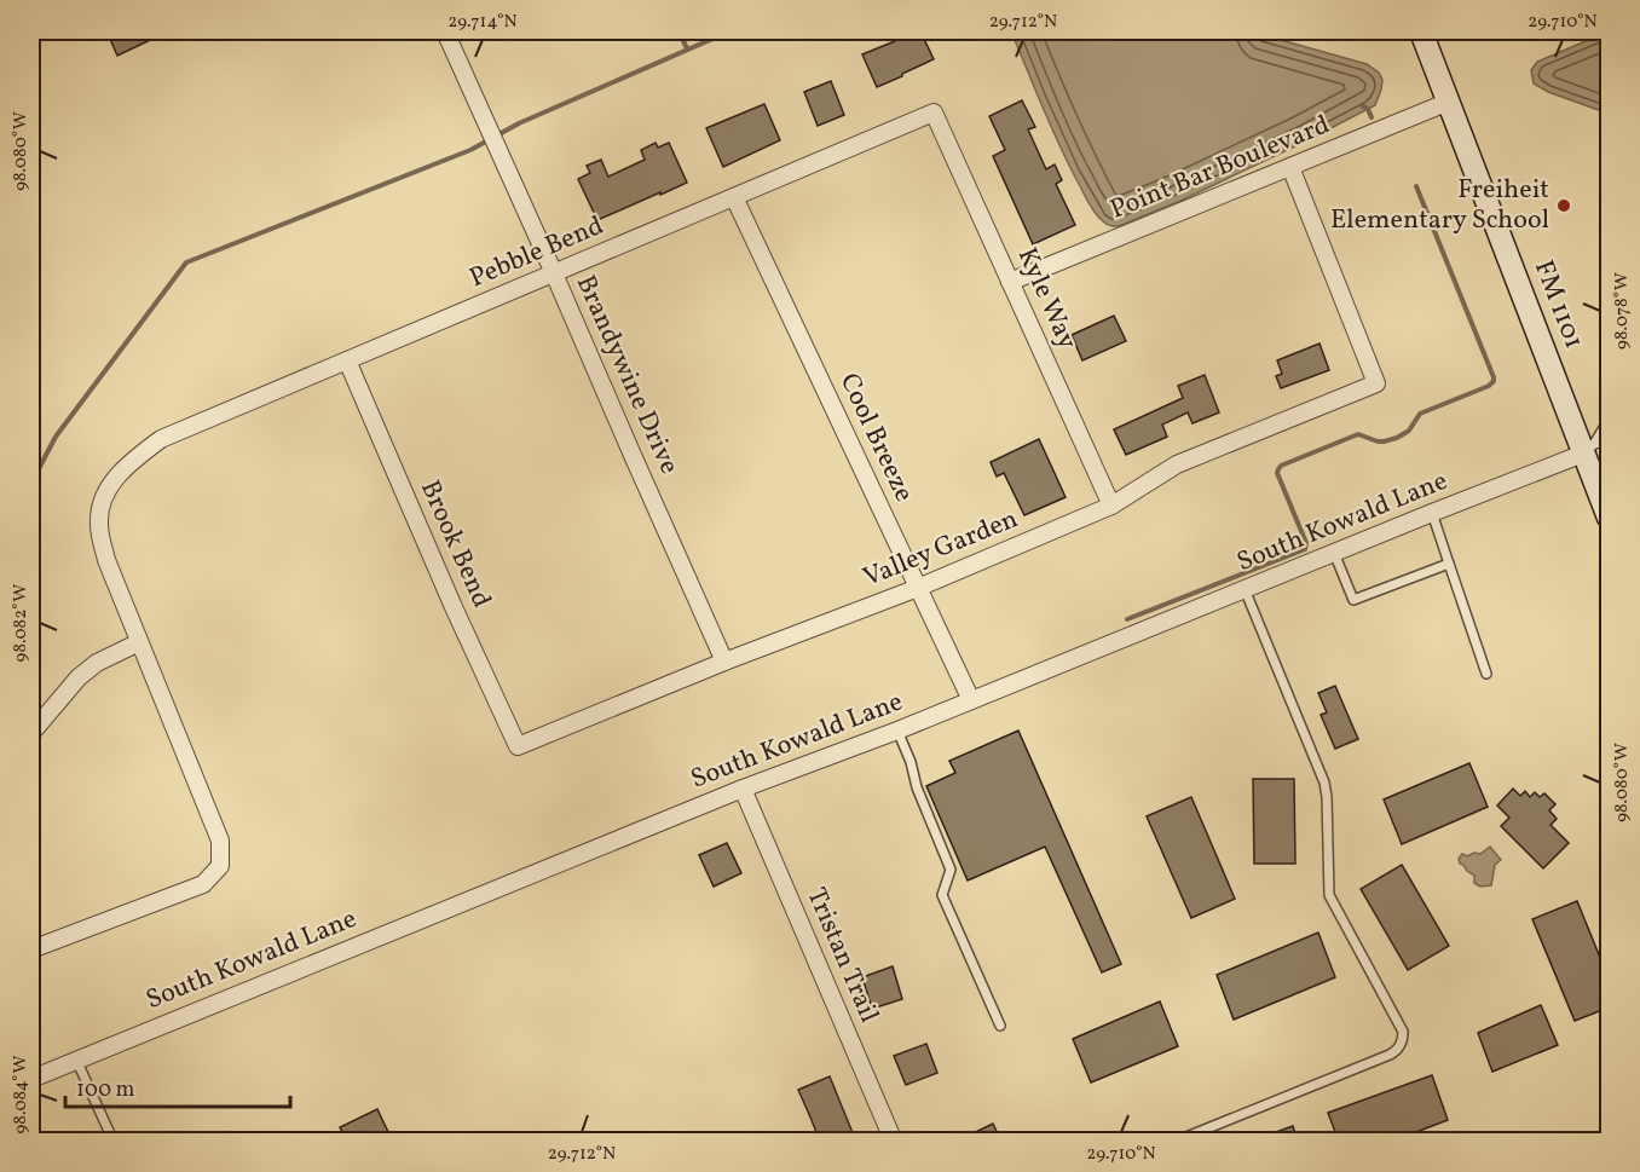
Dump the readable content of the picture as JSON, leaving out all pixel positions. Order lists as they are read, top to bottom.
{
  "streets": {
    "main road": ["FM 1101"],
    "street": [
      "Point Bar Boulevard",
      "Pebble Bend",
      "Kyle Way",
      "Brandywine Drive",
      "Cool Breeze",
      "South Kowald Lane",
      "Brook Bend",
      "Valley Garden",
      "Tristan Trail"
    ]
  },
  "crossings": [
    ["Point Bar Boulevard", "Kyle Way"],
    ["Point Bar Boulevard", "FM 1101"],
    ["Point Bar Boulevard", "Valley Garden"],
    ["Pebble Bend", "Kyle Way"],
    ["Pebble Bend", "Brandywine Drive"],
    ["Pebble Bend", "Cool Breeze"],
    ["Pebble Bend", "Brook Bend"],
    ["Kyle Way", "Valley Garden"],
    ["FM 1101", "South Kowald Lane"],
    ["Brandywine Drive", "Valley Garden"],
    ["Cool Breeze", "South Kowald Lane"],
    ["Cool Breeze", "Valley Garden"],
    ["South Kowald Lane", "Tristan Trail"],
    ["Brook Bend", "Valley Garden"]
  ],
  "places": ["Freiheit Elementary School"],
  "scale_bar": "100 m",
  "coordinates": [
    "29.714°N",
    "29.712°N",
    "29.710°N",
    "98.080°W",
    "98.078°W",
    "98.082°W",
    "98.084°W"
  ]
}
